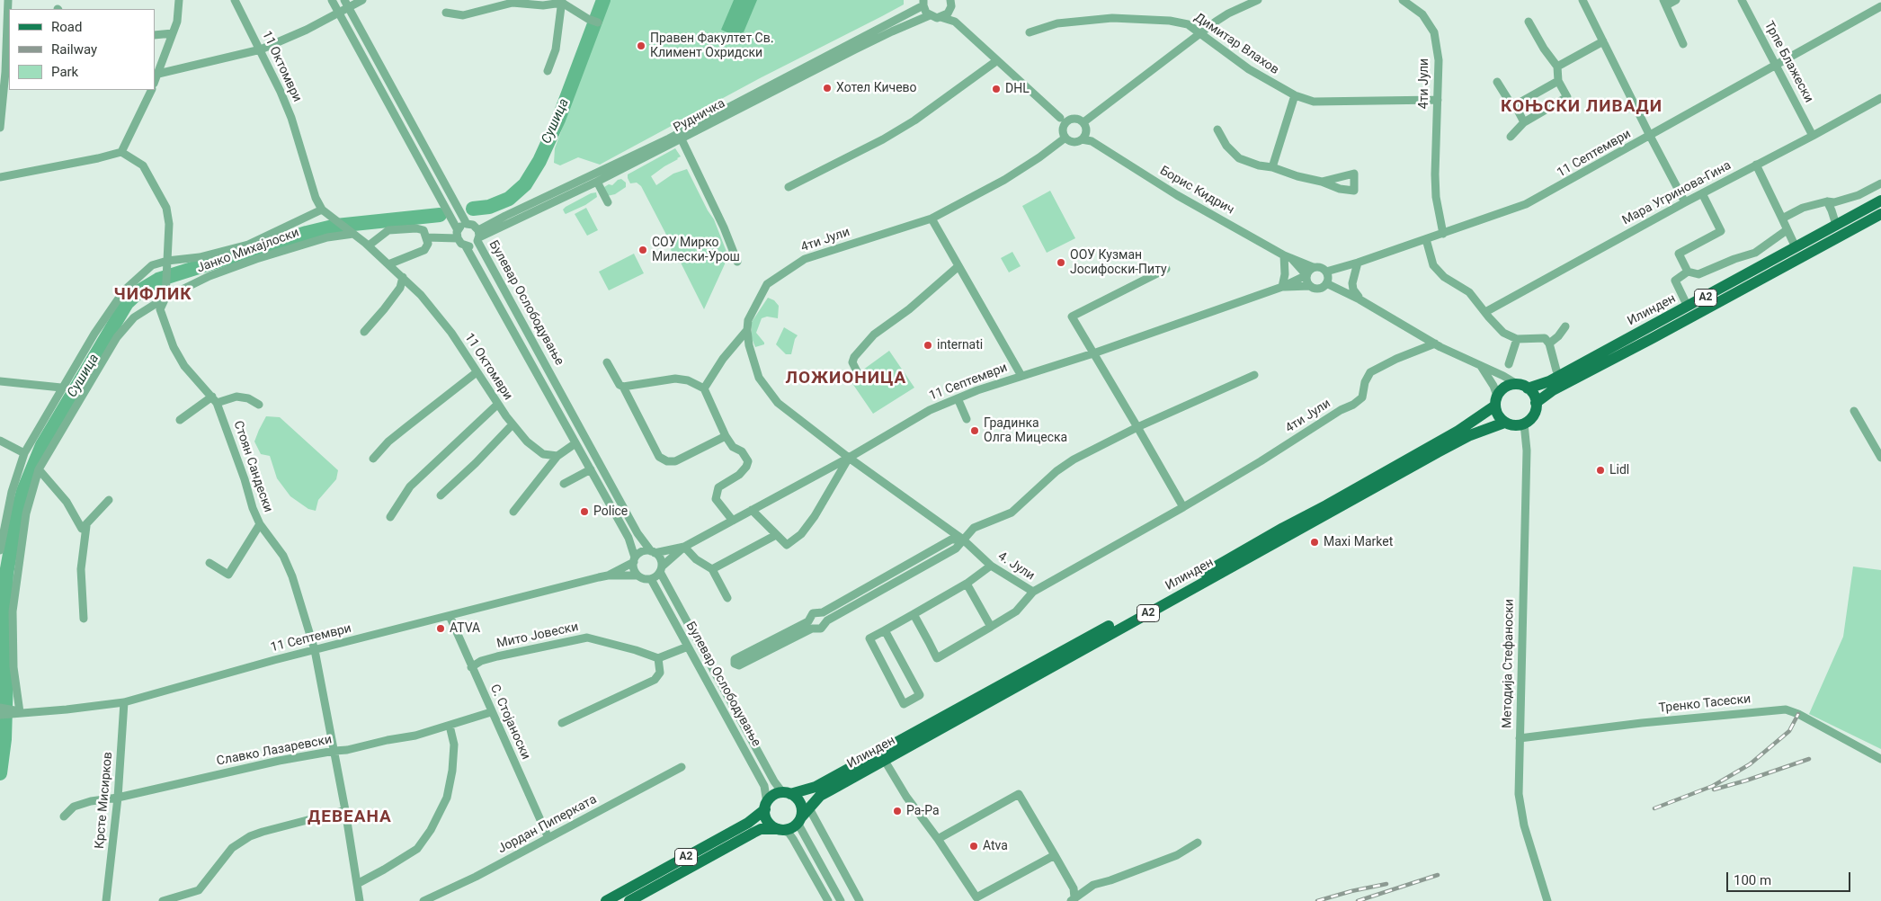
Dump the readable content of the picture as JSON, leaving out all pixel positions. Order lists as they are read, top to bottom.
{
  "streets": {
    "main road": ["A2", "Илинден"],
    "street": [
      "Димитар Влахов",
      "Трпе Блажески",
      "11 Октомври",
      "4ти Јули",
      "Рудничка",
      "11 Септември",
      "Борис Кидрич",
      "Мара Угринова-Гина",
      "Јанко Михајлоски",
      "Булевар Ослободување",
      "Стоян Сандески",
      "4. Јули",
      "Мито Јовески",
      "Методија Стефаноски",
      "Тренко Тасески",
      "С. Стојаноски",
      "Славко Лазаревски",
      "Крсте Мисирков",
      "Јордан Пиперката"
    ]
  },
  "crossings": [
    ["Димитар Влахов", "4ти Јули"],
    ["Трпе Блажески", "11 Септември"],
    ["Трпе Блажески", "Мара Угринова-Гина"],
    ["11 Октомври", "Јанко Михајлоски"],
    ["4ти Јули", "11 Септември"],
    ["4ти Јули", "4. Јули"],
    ["Рудничка", "Булевар Ослободување"],
    ["11 Септември", "Јанко Михајлоски"],
    ["11 Септември", "Булевар Ослободување"],
    ["11 Септември", "Стоян Сандески"],
    ["11 Септември", "4. Јули"],
    ["11 Септември", "С. Стојаноски"],
    ["11 Септември", "Крсте Мисирков"],
    ["Јанко Михајлоски", "Стоян Сандески"],
    ["A2", "Булевар Ослободување"],
    ["A2", "Илинден"],
    ["Булевар Ослободување", "Илинден"],
    ["Илинден", "Методија Стефаноски"],
    ["Стоян Сандески", "Славко Лазаревски"],
    ["Мито Јовески", "С. Стојаноски"],
    ["Методија Стефаноски", "Тренко Тасески"],
    ["С. Стојаноски", "Славко Лазаревски"],
    ["С. Стојаноски", "Јордан Пиперката"],
    ["Славко Лазаревски", "Крсте Мисирков"]
  ],
  "districts": [
    "КОЊСКИ ЛИВАДИ",
    "ЧИФЛИК",
    "ЛОЖИОНИЦА",
    "ДЕВЕАНА"
  ],
  "water": ["Сушица"],
  "places": [
    "Правен Факултет Св. Климент Охридски",
    "Хотел Кичево",
    "DHL",
    "СОУ Мирко Милески-Урош",
    "ООУ Кузман Јосифоски-Питу",
    "internati",
    "Градинка Олга Мицеска",
    "Lidl",
    "Police",
    "Maxi Market",
    "ATVA",
    "Ра-Ра",
    "Atva"
  ],
  "legend": ["Road", "Railway", "Park"],
  "scale_bar": "100 m"
}
